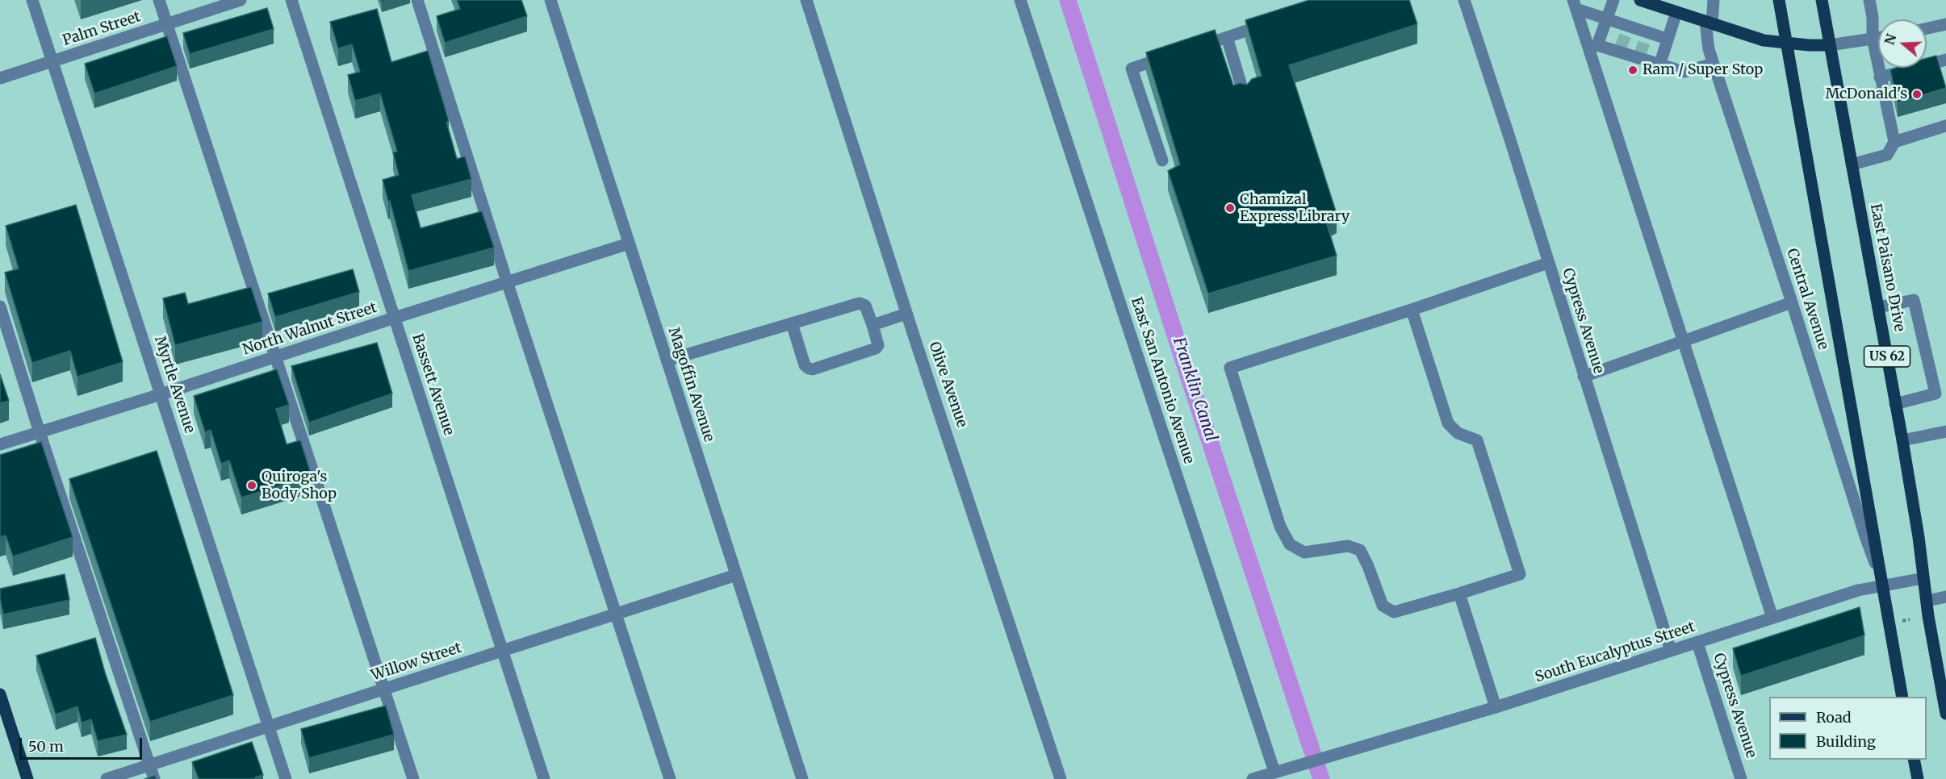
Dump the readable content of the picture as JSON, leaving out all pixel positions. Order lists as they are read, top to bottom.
{
  "streets": {
    "main road": ["East Paisano Drive", "US 62"],
    "street": [
      "Palm Street",
      "Central Avenue",
      "Cypress Avenue",
      "North Walnut Street",
      "East San Antonio Avenue",
      "Myrtle Avenue",
      "Bassett Avenue",
      "Magoffin Avenue",
      "Olive Avenue",
      "South Eucalyptus Street",
      "Willow Street"
    ]
  },
  "crossings": [
    ["Palm Street", "Myrtle Avenue"],
    ["East Paisano Drive", "South Eucalyptus Street"],
    ["Central Avenue", "US 62"],
    ["Central Avenue", "South Eucalyptus Street"],
    ["Cypress Avenue", "South Eucalyptus Street"],
    ["North Walnut Street", "Myrtle Avenue"],
    ["North Walnut Street", "Bassett Avenue"],
    ["North Walnut Street", "Magoffin Avenue"],
    ["US 62", "South Eucalyptus Street"],
    ["East San Antonio Avenue", "South Eucalyptus Street"],
    ["Myrtle Avenue", "Willow Street"],
    ["Bassett Avenue", "Willow Street"],
    ["Magoffin Avenue", "Willow Street"]
  ],
  "water": ["Franklin Canal"],
  "places": [
    "Ram / Super Stop",
    "McDonald's",
    "Chamizal Express Library",
    "Quiroga's Body Shop"
  ],
  "legend": ["Road", "Building"],
  "scale_bar": "50 m",
  "north": "left"
}
